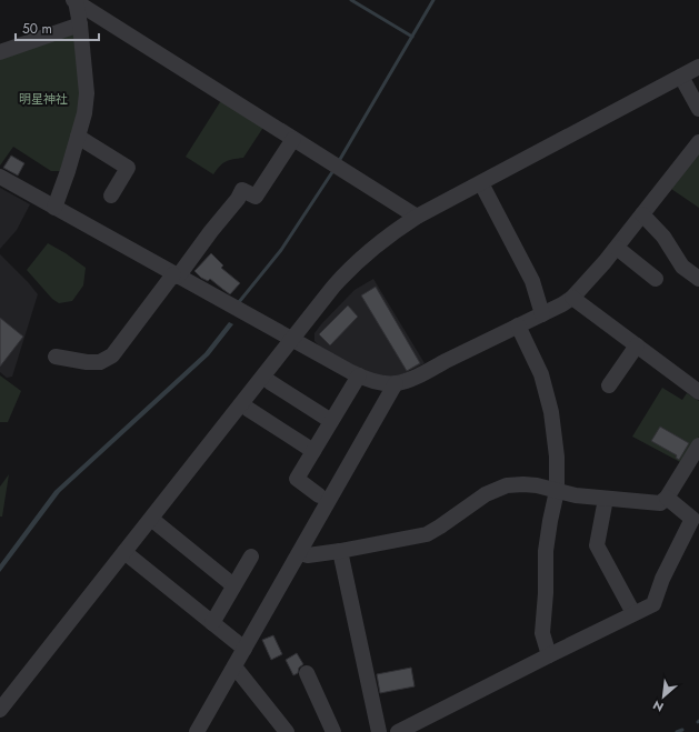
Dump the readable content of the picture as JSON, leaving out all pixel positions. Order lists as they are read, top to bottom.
{
  "parks": ["明星神社"],
  "scale_bar": "50 m",
  "north": "bottom left"
}
